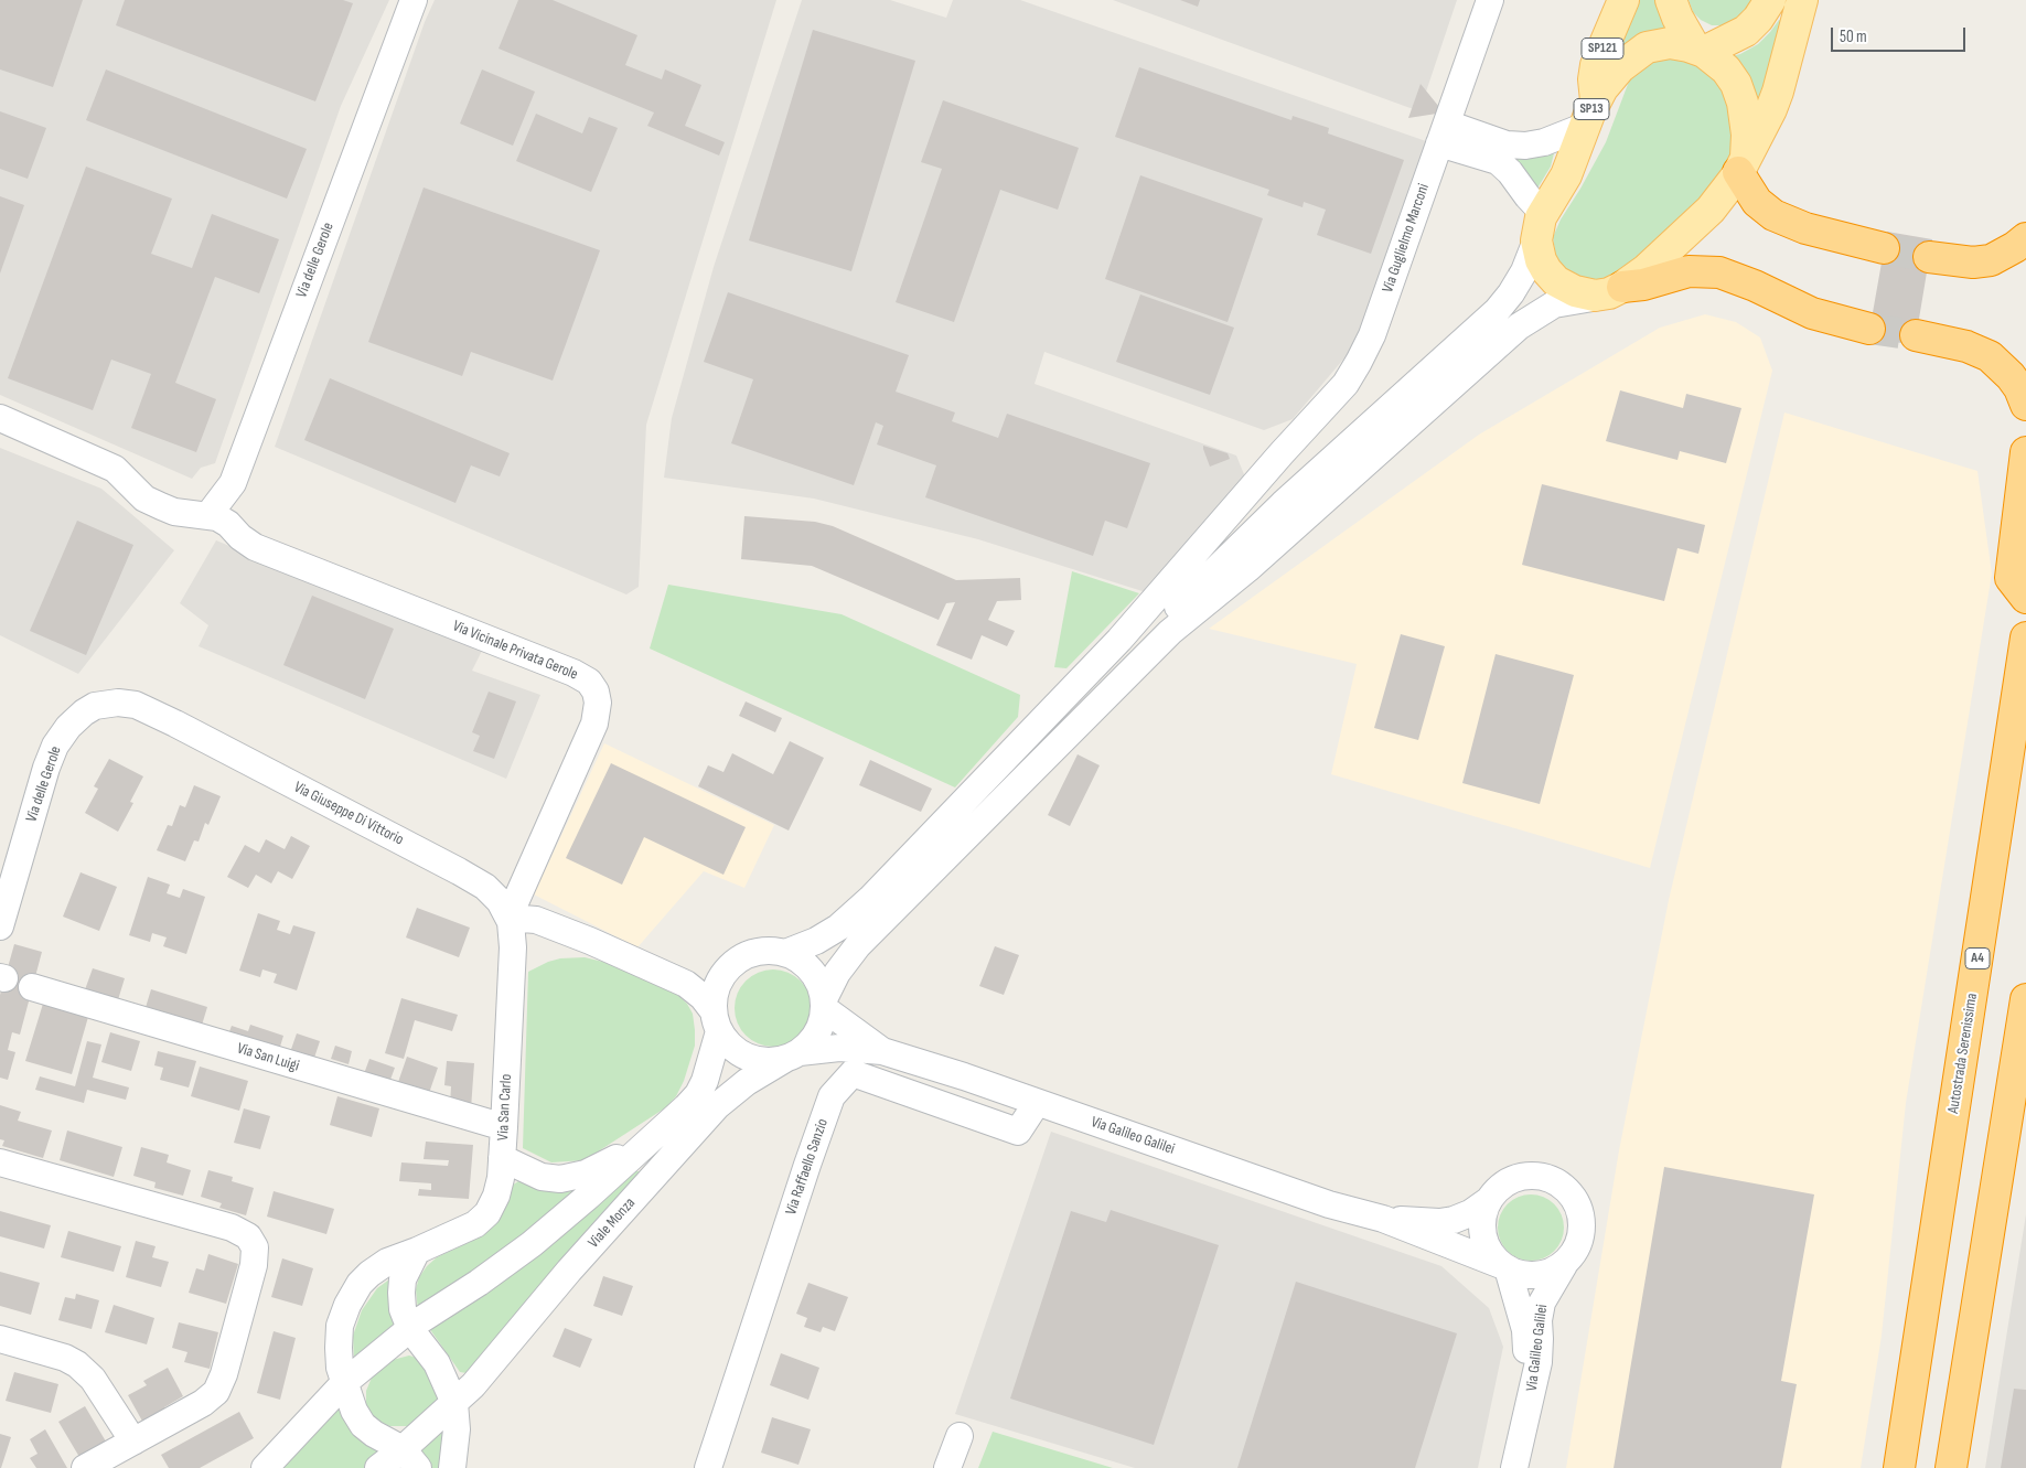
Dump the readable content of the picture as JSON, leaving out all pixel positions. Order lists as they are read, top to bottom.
{
  "streets": {
    "highway": ["A4", "Autostrada Serenissima"],
    "main road": ["SP121", "SP13"],
    "street": [
      "Via Guglielmo Marconi",
      "Via delle Gerole",
      "Via Vicinale Privata Gerole",
      "Via Giuseppe Di Vittorio",
      "Via San Luigi",
      "Via San Carlo",
      "Via Galileo Galilei",
      "Via Raffaello Sanzio",
      "Viale Monza"
    ]
  },
  "crossings": [
    ["SP121", "SP13"],
    ["SP13", "Via Guglielmo Marconi"],
    ["SP13", "Via Galileo Galilei"],
    ["SP13", "Viale Monza"],
    ["Via Guglielmo Marconi", "Via Galileo Galilei"],
    ["Via Guglielmo Marconi", "Viale Monza"],
    ["Via delle Gerole", "Via Vicinale Privata Gerole"],
    ["Via delle Gerole", "Via Giuseppe Di Vittorio"],
    ["Via Vicinale Privata Gerole", "Via Giuseppe Di Vittorio"],
    ["Via Vicinale Privata Gerole", "Via San Carlo"],
    ["Via Giuseppe Di Vittorio", "Via San Carlo"],
    ["Via San Luigi", "Via San Carlo"],
    ["Via Galileo Galilei", "Via Raffaello Sanzio"],
    ["Via Galileo Galilei", "Viale Monza"]
  ],
  "scale_bar": "50 m"
}
